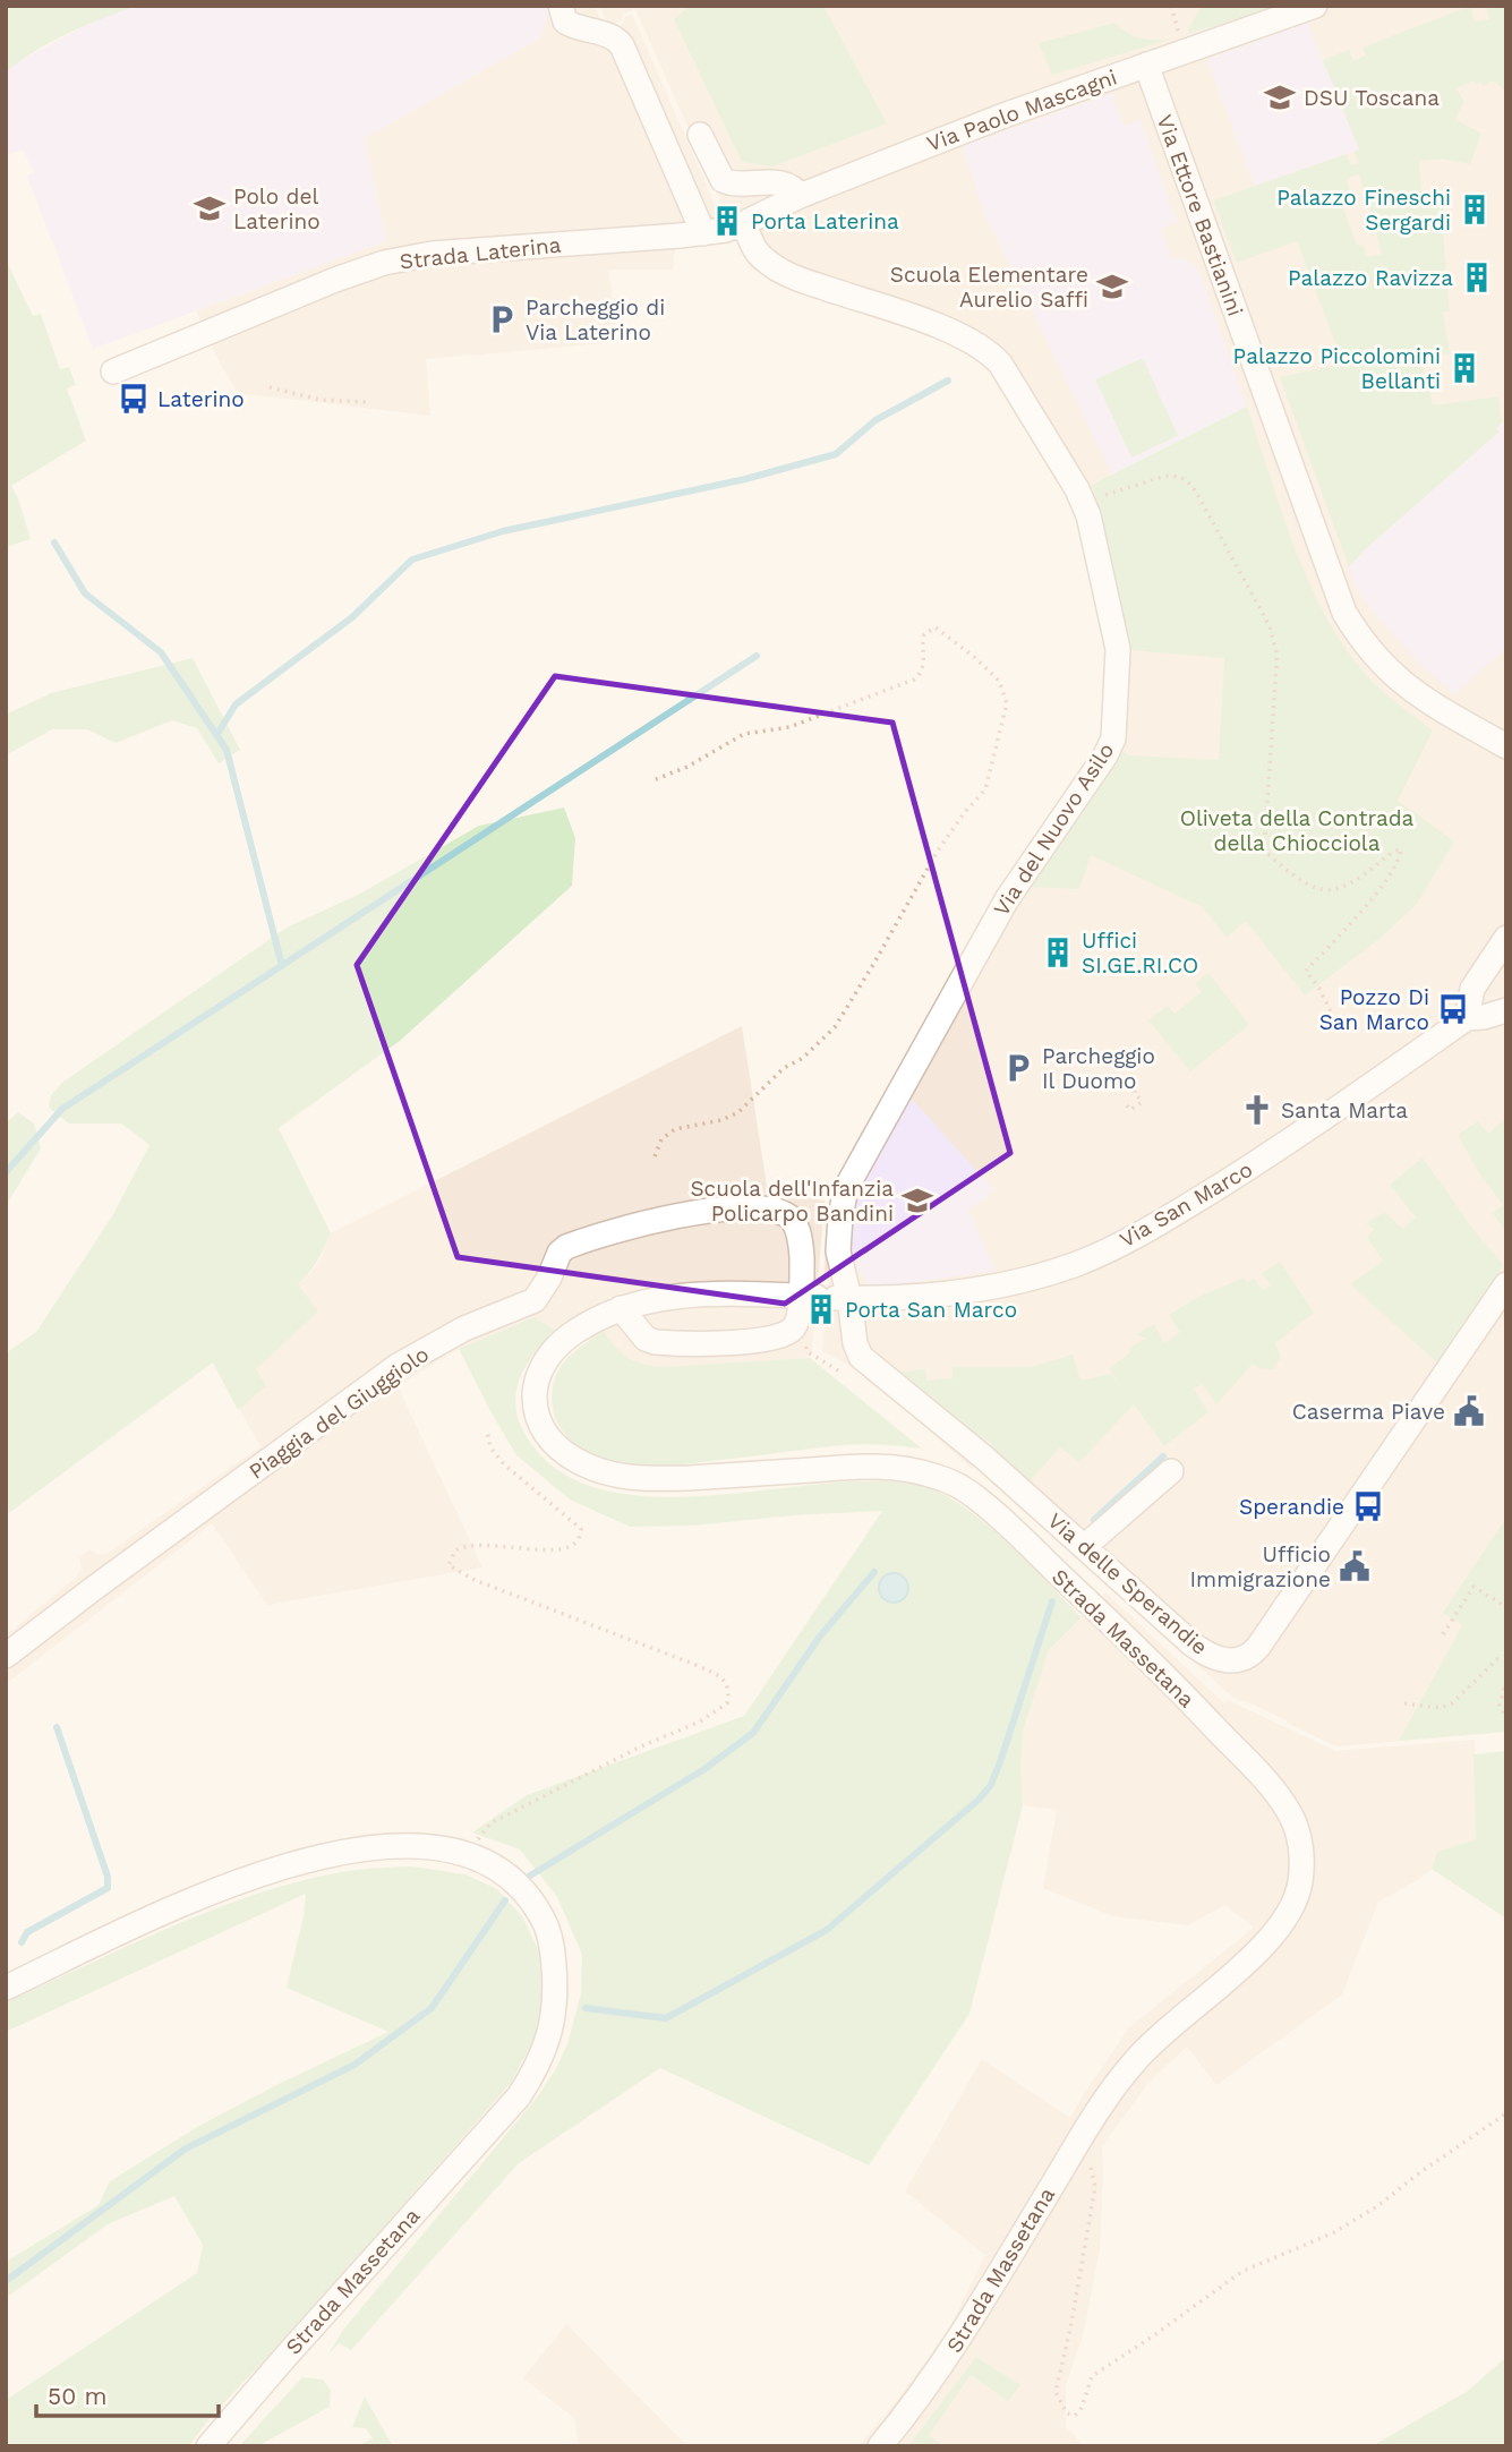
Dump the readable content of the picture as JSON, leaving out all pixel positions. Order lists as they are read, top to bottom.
{
  "streets": {
    "street": [
      "Via Paolo Mascagni",
      "Via Ettore Bastianini",
      "Strada Laterina",
      "Via del Nuovo Asilo",
      "Via San Marco",
      "Piaggia del Giuggiolo",
      "Via delle Sperandie",
      "Strada Massetana"
    ]
  },
  "crossings": [
    ["Via Paolo Mascagni", "Via Ettore Bastianini"],
    ["Via Paolo Mascagni", "Strada Laterina"],
    ["Via Paolo Mascagni", "Via del Nuovo Asilo"],
    ["Strada Laterina", "Via del Nuovo Asilo"],
    ["Via del Nuovo Asilo", "Via San Marco"],
    ["Via del Nuovo Asilo", "Piaggia del Giuggiolo"],
    ["Via del Nuovo Asilo", "Via delle Sperandie"],
    ["Via del Nuovo Asilo", "Strada Massetana"],
    ["Via San Marco", "Piaggia del Giuggiolo"],
    ["Via San Marco", "Via delle Sperandie"],
    ["Via San Marco", "Strada Massetana"],
    ["Piaggia del Giuggiolo", "Via delle Sperandie"],
    ["Piaggia del Giuggiolo", "Strada Massetana"],
    ["Via delle Sperandie", "Strada Massetana"]
  ],
  "parks": ["Oliveta della Contrada della Chiocciola"],
  "places": {
    "school or university": [
      "DSU Toscana",
      "Polo del Laterino",
      "Scuola Elementare Aurelio Saffi",
      "Scuola dell'Infanzia Policarpo Bandini"
    ],
    "building": [
      "Palazzo Fineschi Sergardi",
      "Porta Laterina",
      "Palazzo Ravizza",
      "Palazzo Piccolomini Bellanti",
      "Uffici SI.GE.RI.CO",
      "Porta San Marco"
    ],
    "parking": ["Parcheggio di Via Laterino", "Parcheggio Il Duomo"],
    "bus stop": ["Laterino", "Pozzo Di San Marco", "Sperandie"],
    "church": ["Santa Marta"],
    "public building": ["Caserma Piave", "Ufficio Immigrazione"]
  },
  "scale_bar": "50 m"
}
